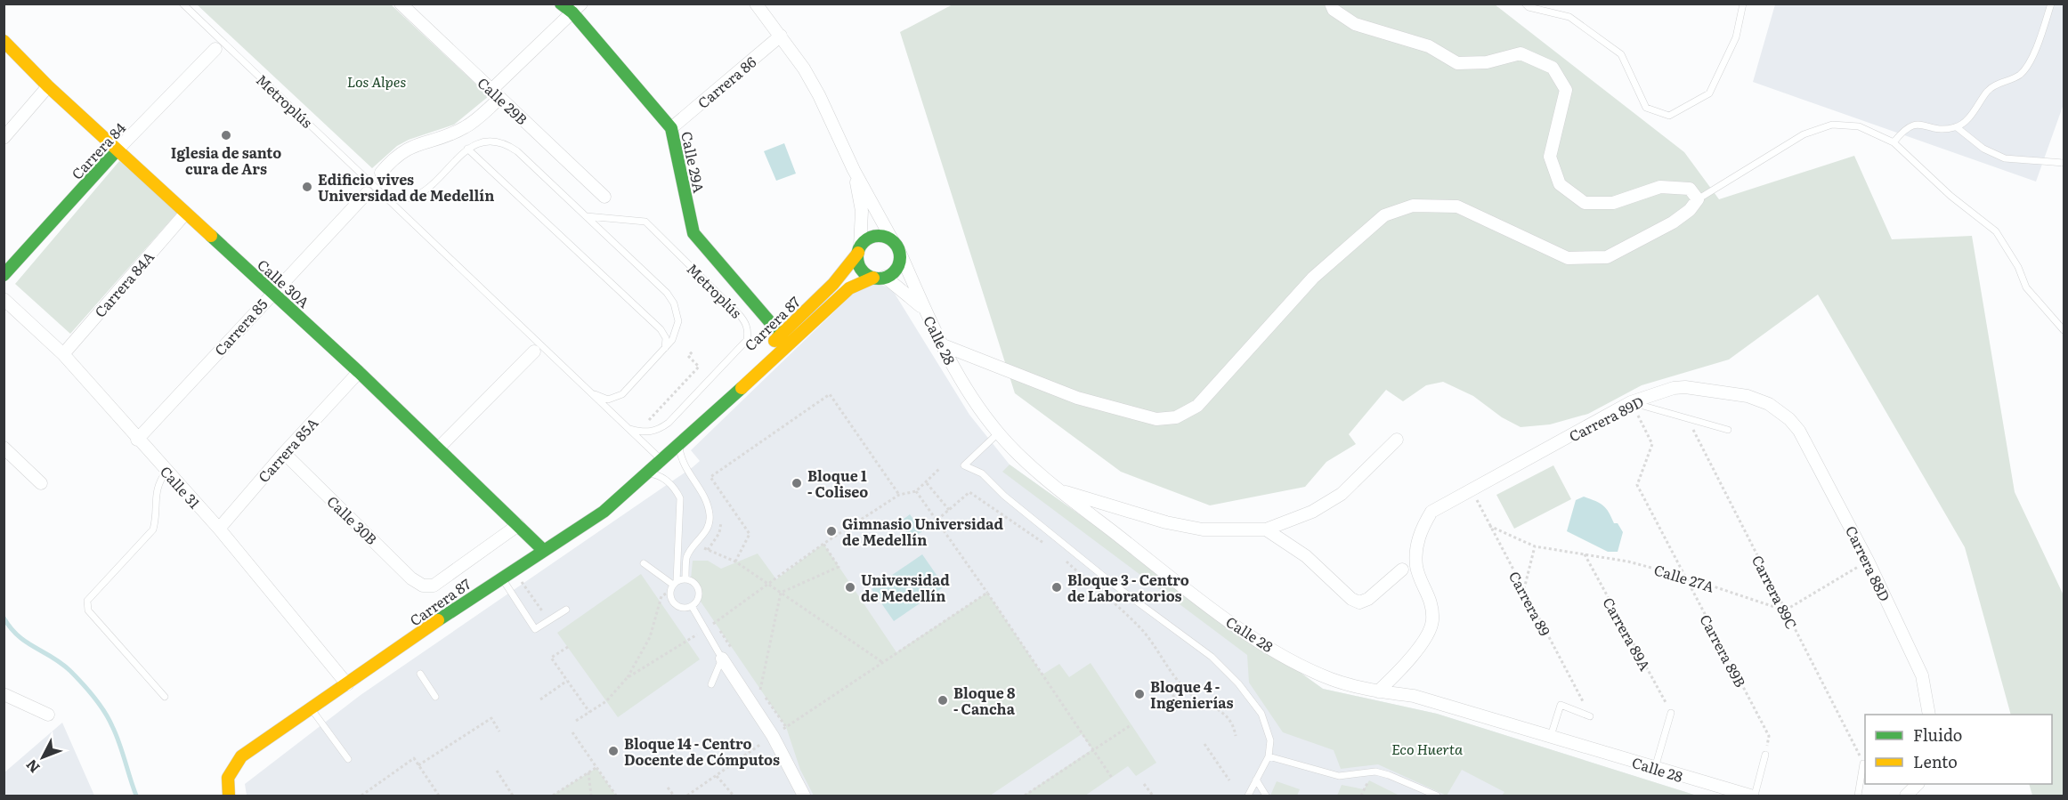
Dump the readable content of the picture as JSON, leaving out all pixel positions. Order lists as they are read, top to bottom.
{
  "streets": {
    "street": [
      "Carrera 86",
      "Calle 29B",
      "Carrera 84",
      "Calle 29A",
      "Calle 30A",
      "Carrera 84A",
      "Carrera 87",
      "Carrera 85",
      "Calle 28",
      "Carrera 89D",
      "Carrera 85A",
      "Calle 31",
      "Calle 30B",
      "Carrera 88D"
    ],
    "lane": ["Metroplús"],
    "path": [
      "Calle 27A",
      "Carrera 89C",
      "Carrera 89",
      "Carrera 89A",
      "Carrera 89B"
    ]
  },
  "crossings": [
    ["Carrera 86", "Calle 29A"],
    ["Metroplús", "Carrera 87"],
    ["Carrera 84", "Calle 30A"],
    ["Calle 29A", "Carrera 87"],
    ["Calle 30A", "Carrera 84A"],
    ["Calle 30A", "Carrera 87"],
    ["Calle 30A", "Carrera 85"],
    ["Calle 30A", "Carrera 85A"],
    ["Calle 30A", "Calle 30B"],
    ["Carrera 84A", "Calle 31"],
    ["Carrera 87", "Calle 28"],
    ["Carrera 87", "Calle 31"],
    ["Carrera 85", "Calle 31"],
    ["Calle 28", "Carrera 89D"],
    ["Carrera 89D", "Carrera 88D"],
    ["Carrera 89D", "Carrera 89"],
    ["Carrera 89D", "Carrera 89B"],
    ["Carrera 85A", "Calle 31"],
    ["Carrera 85A", "Calle 30B"],
    ["Calle 27A", "Carrera 89C"],
    ["Calle 27A", "Carrera 89"],
    ["Calle 27A", "Carrera 89A"],
    ["Calle 27A", "Carrera 89B"]
  ],
  "parks": ["Los Alpes", "Eco Huerta"],
  "places": [
    "Iglesia de santo cura de Ars",
    "Edificio vives Universidad de Medellín",
    "Bloque 1 - Coliseo",
    "Gimnasio Universidad de Medellín",
    "Universidad de Medellín",
    "Bloque 3 - Centro de Laboratorios",
    "Bloque 4 - Ingenierías",
    "Bloque 8 - Cancha",
    "Bloque 14 - Centro Docente de Cómputos"
  ],
  "legend": ["Fluido", "Lento"],
  "north": "bottom left"
}
